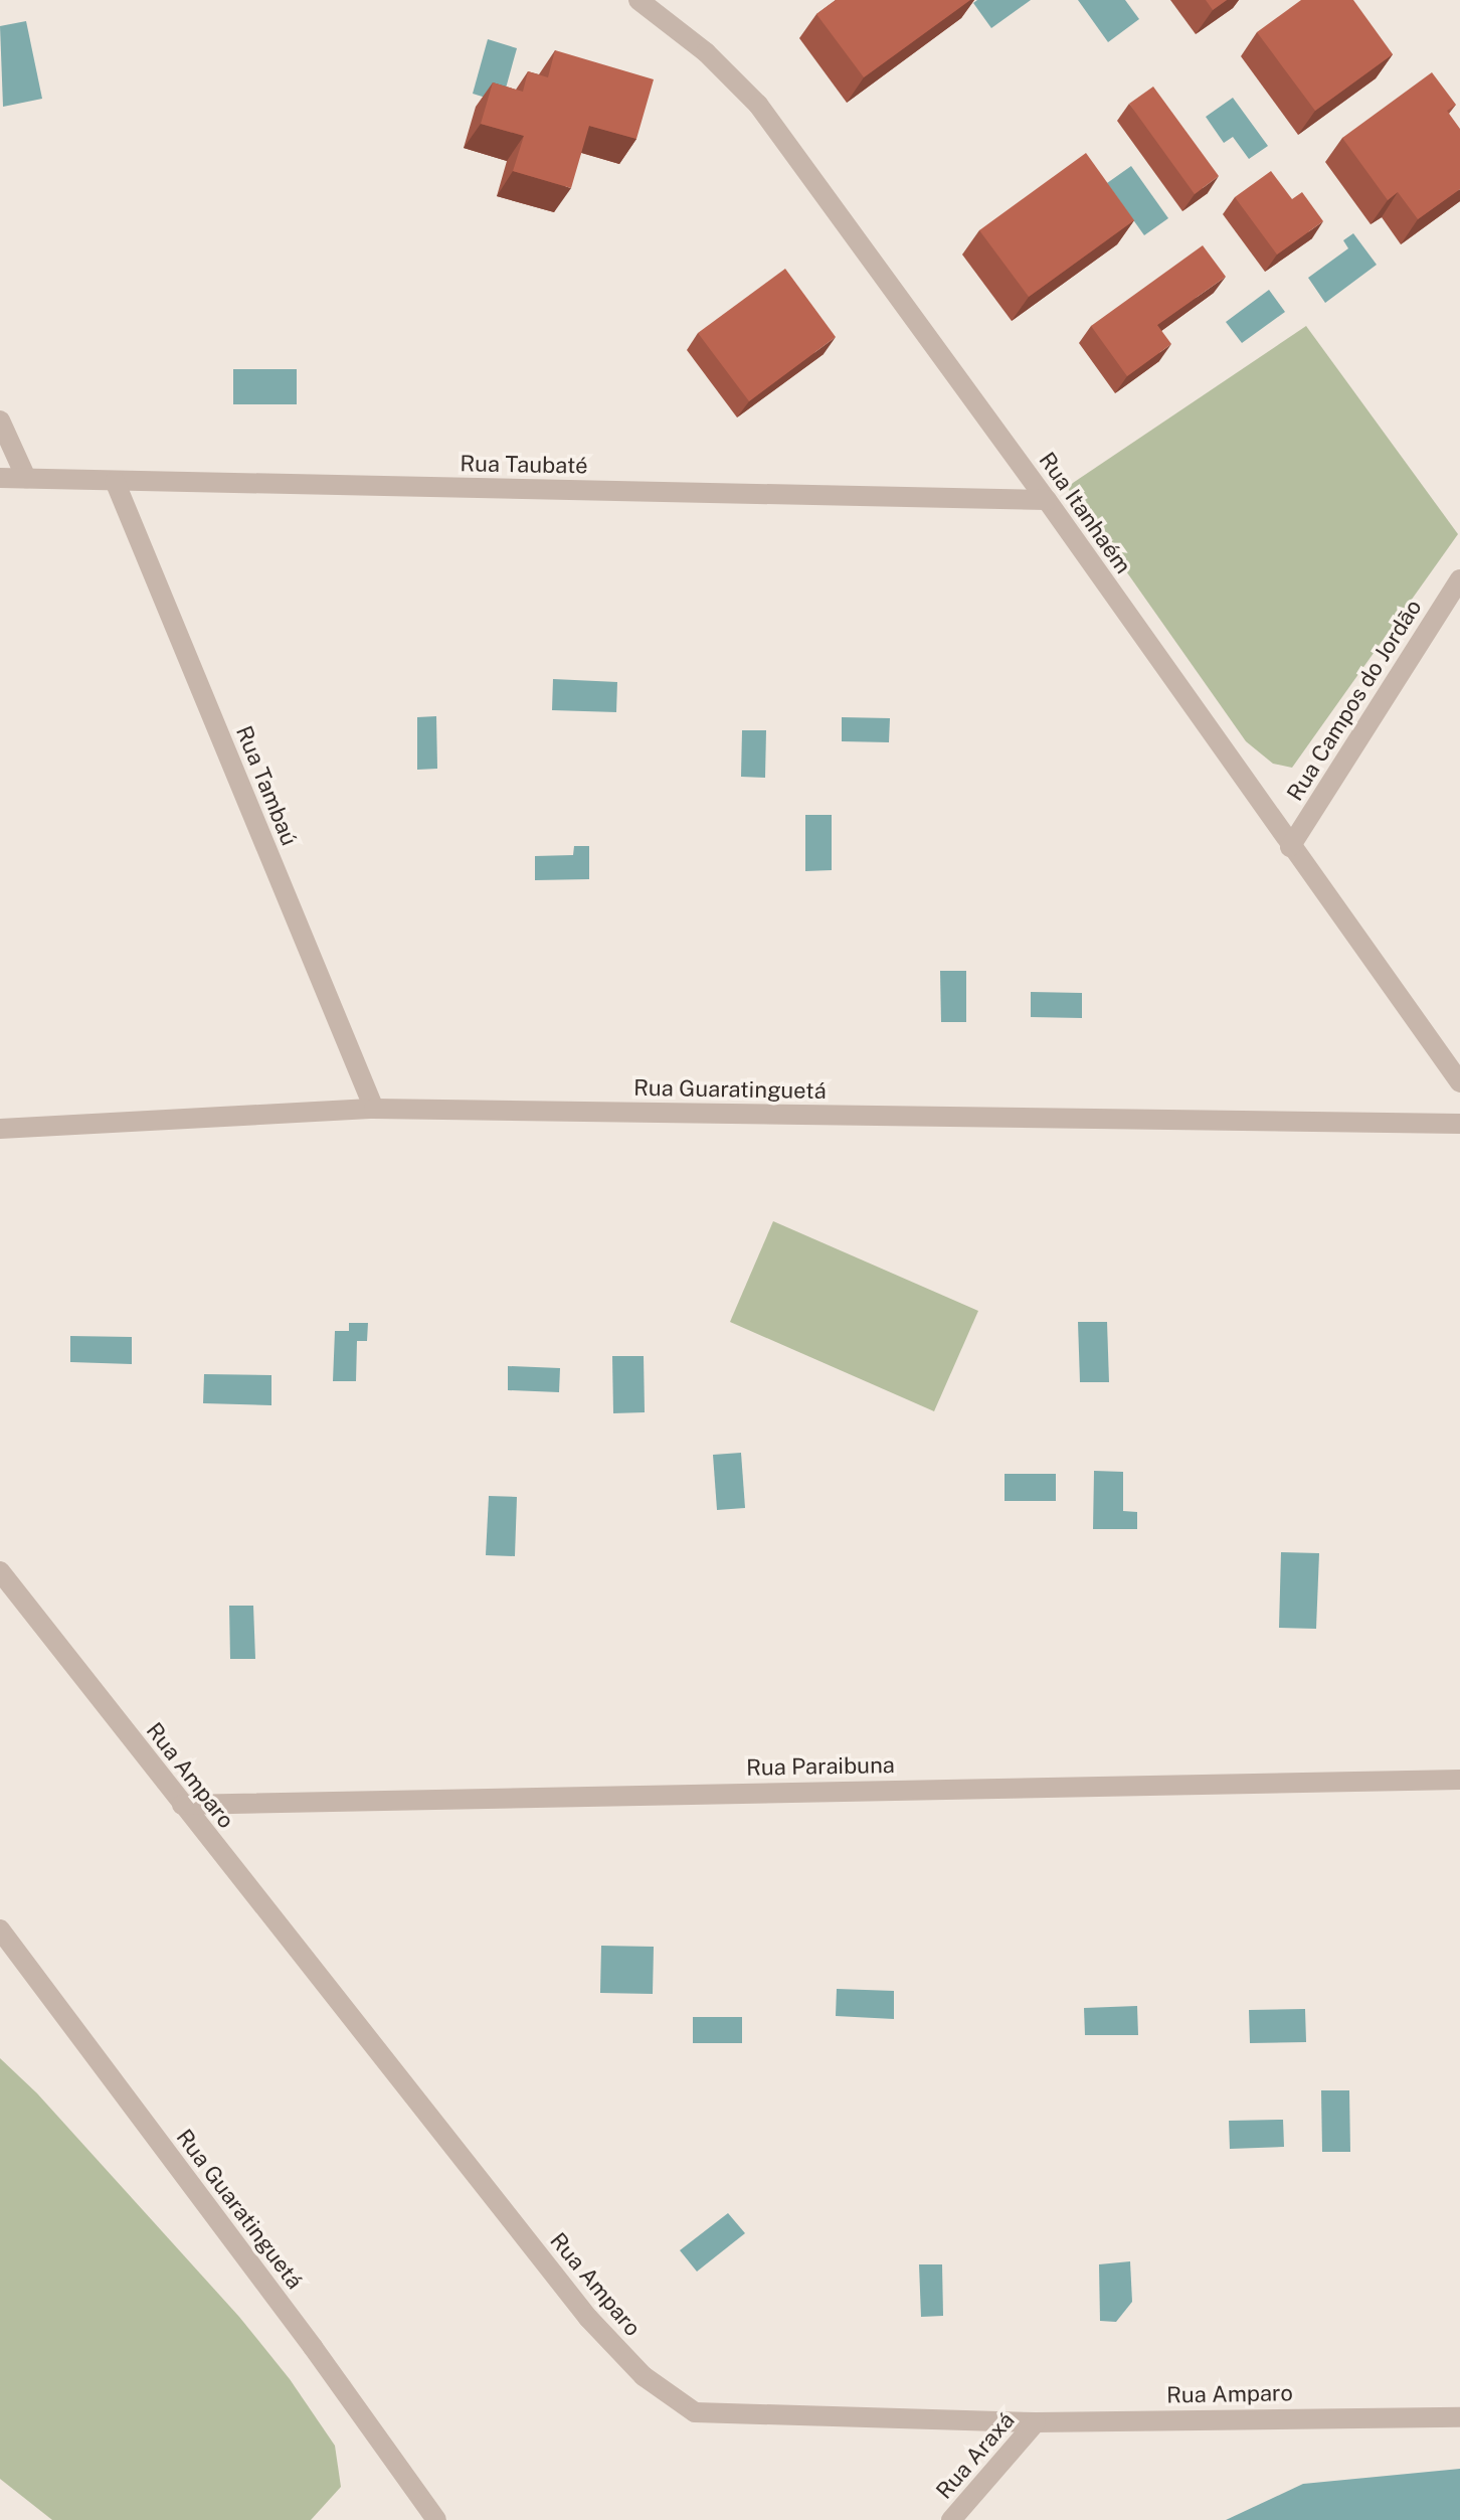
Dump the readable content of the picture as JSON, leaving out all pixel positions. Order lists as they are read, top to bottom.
{
  "streets": {
    "street": [
      "Rua Taubaté",
      "Rua Itanhaém",
      "Rua Campos do Jordão",
      "Rua Tambaú",
      "Rua Guaratinguetá",
      "Rua Paraibuna",
      "Rua Amparo",
      "Rua Araxá"
    ]
  },
  "crossings": [
    ["Rua Taubaté", "Rua Itanhaém"],
    ["Rua Taubaté", "Rua Tambaú"],
    ["Rua Itanhaém", "Rua Campos do Jordão"],
    ["Rua Tambaú", "Rua Guaratinguetá"],
    ["Rua Paraibuna", "Rua Amparo"],
    ["Rua Amparo", "Rua Araxá"]
  ]
}
